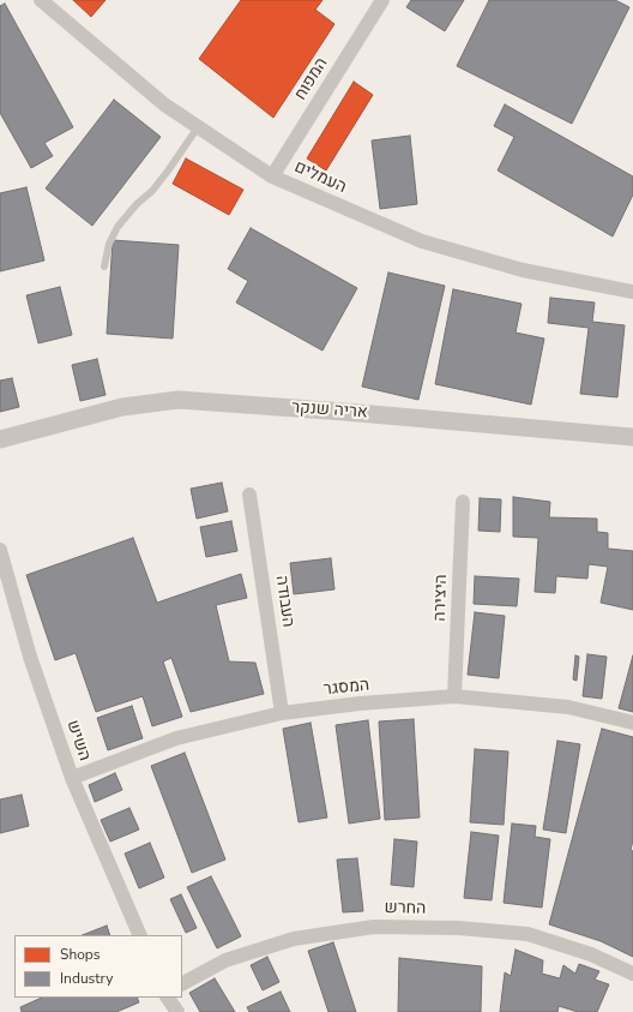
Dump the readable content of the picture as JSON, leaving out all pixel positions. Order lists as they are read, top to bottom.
{
  "streets": {
    "street": [
      "המפוח",
      "העמלים",
      "אריה שנקר",
      "היצירה",
      "העבודה",
      "המסגר",
      "השיש",
      "החרש"
    ]
  },
  "crossings": [
    ["המפוח", "העמלים"],
    ["היצירה", "המסגר"],
    ["העבודה", "המסגר"],
    ["המסגר", "השיש"]
  ],
  "legend": ["Shops", "Industry"]
}
